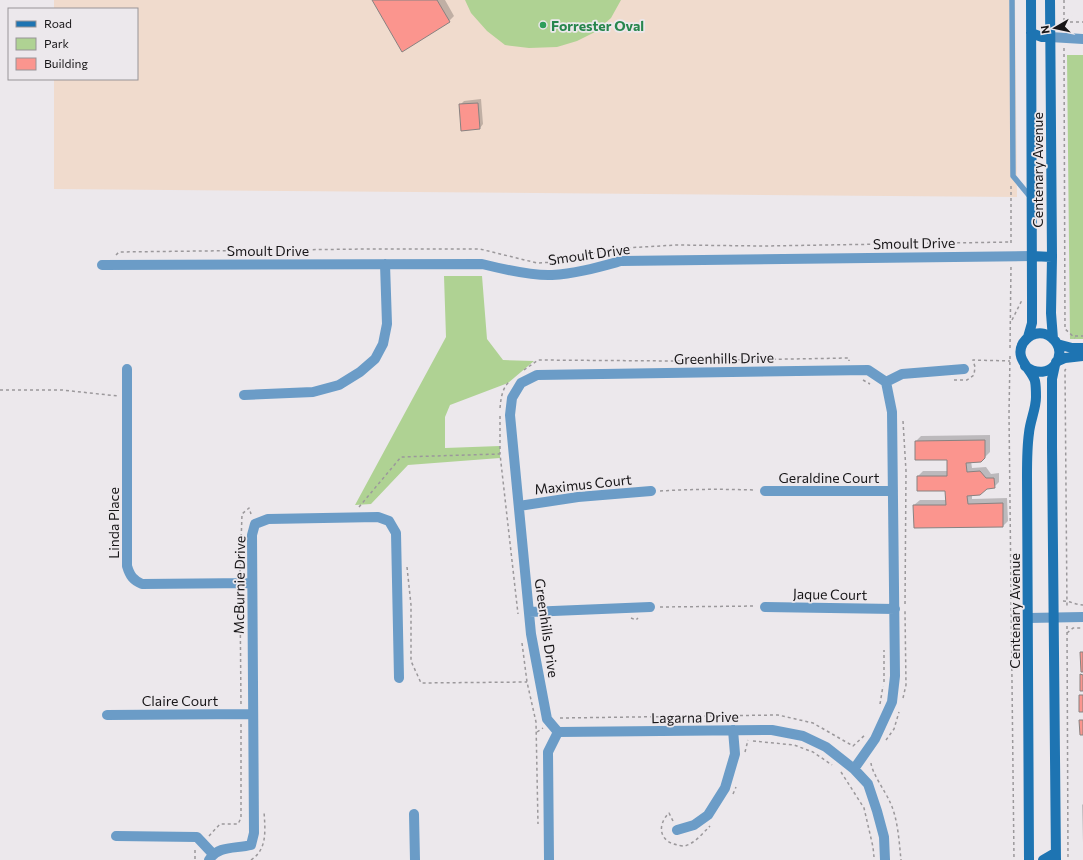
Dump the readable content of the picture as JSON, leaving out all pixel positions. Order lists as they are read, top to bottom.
{
  "streets": {
    "street": [
      "Centenary Avenue",
      "Smoult Drive",
      "Greenhills Drive",
      "Geraldine Court",
      "Maximus Court",
      "Linda Place",
      "McBurnie Drive",
      "Jaque Court",
      "Claire Court",
      "Lagarna Drive"
    ]
  },
  "crossings": [
    ["Centenary Avenue", "Smoult Drive"],
    ["Greenhills Drive", "Maximus Court"],
    ["Greenhills Drive", "Lagarna Drive"],
    ["Linda Place", "McBurnie Drive"],
    ["McBurnie Drive", "Claire Court"]
  ],
  "places": ["Forrester Oval"],
  "legend": ["Road", "Park", "Building"],
  "north": "left"
}
